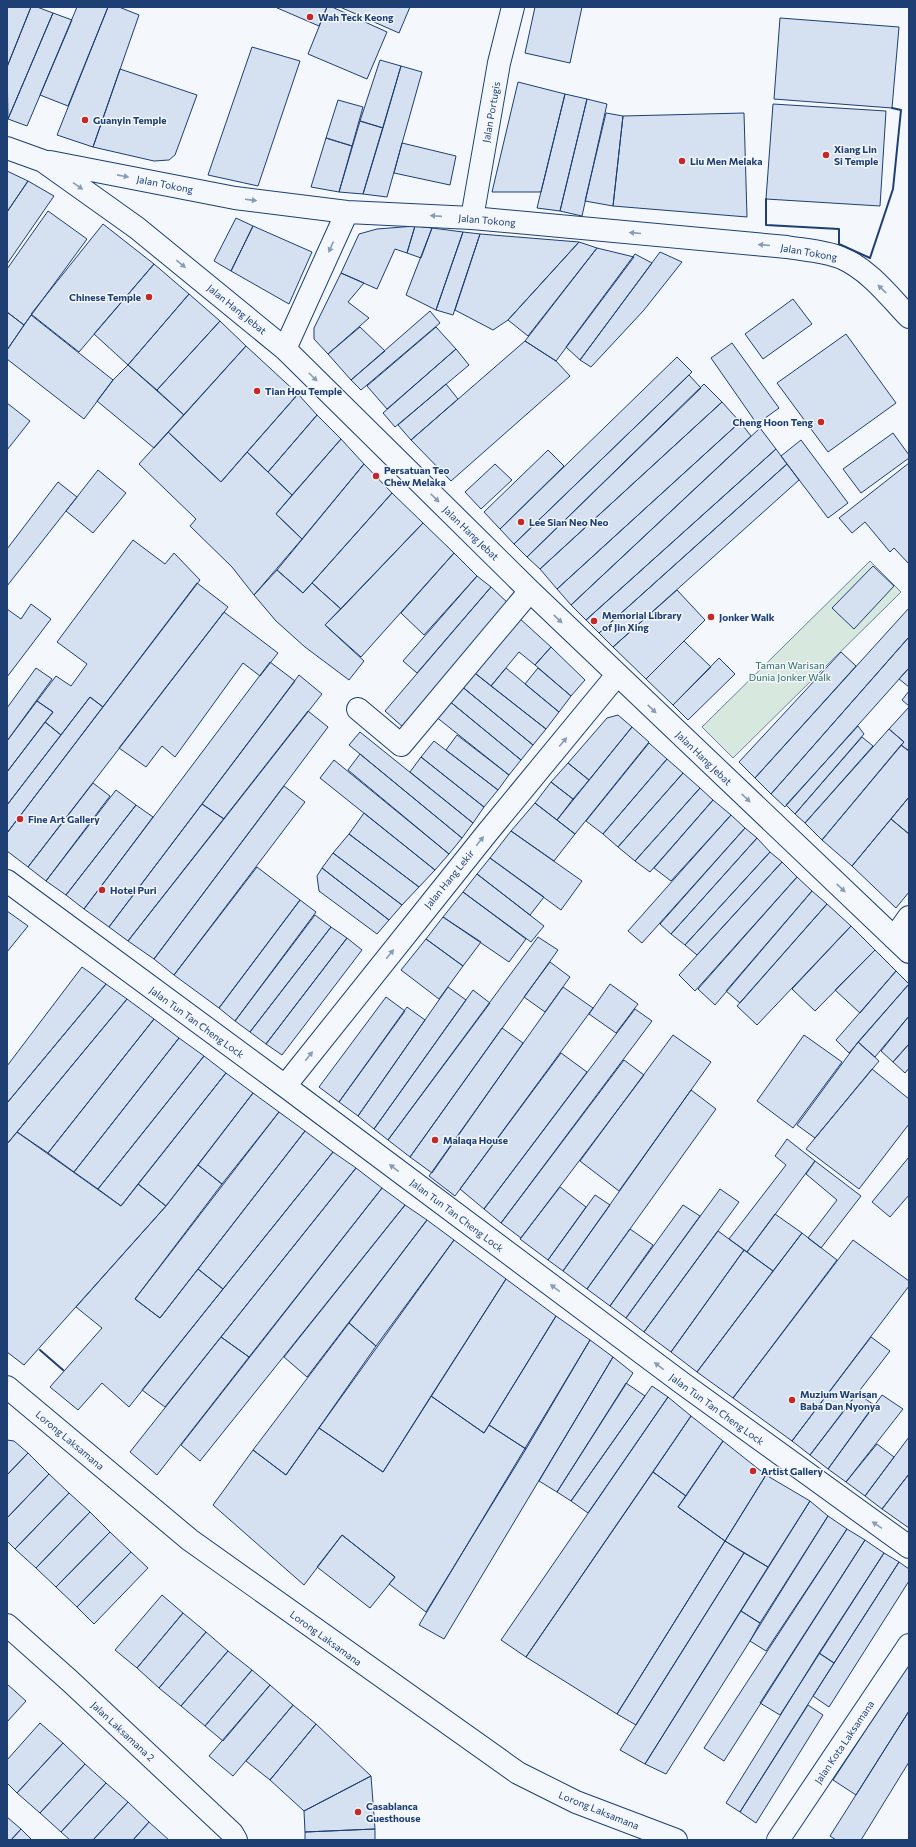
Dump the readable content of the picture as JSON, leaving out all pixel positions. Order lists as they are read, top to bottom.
{
  "streets": {
    "street": [
      "Jalan Portugis",
      "Jalan Tokong",
      "Jalan Hang Jebat",
      "Jalan Hang Lekir",
      "Jalan Tun Tan Cheng Lock",
      "Lorong Laksamana",
      "Jalan Laksamana 2",
      "Jalan Kota Laksamana"
    ]
  },
  "crossings": [
    ["Jalan Portugis", "Jalan Tokong"],
    ["Jalan Tokong", "Jalan Hang Jebat"],
    ["Jalan Hang Jebat", "Jalan Hang Lekir"],
    ["Jalan Hang Lekir", "Jalan Tun Tan Cheng Lock"]
  ],
  "one_way": ["Jalan Hang Jebat", "Jalan Hang Lekir", "Jalan Tun Tan Cheng Lock"],
  "parks": ["Taman Warisan Dunia Jonker Walk"],
  "places": [
    "Wah Teck Keong",
    "Guanyin Temple",
    "Xiang Lin Si Temple",
    "Liu Men Melaka",
    "Chinese Temple",
    "Tian Hou Temple",
    "Cheng Hoon Teng",
    "Persatuan Teo Chew Melaka",
    "Lee Sian Neo Neo",
    "Jonker Walk",
    "Memorial Library of Jin Xing",
    "Fine Art Gallery",
    "Hotel Puri",
    "Malaqa House",
    "Muzium Warisan Baba Dan Nyonya",
    "Artist Gallery",
    "Casablanca Guesthouse"
  ]
}
